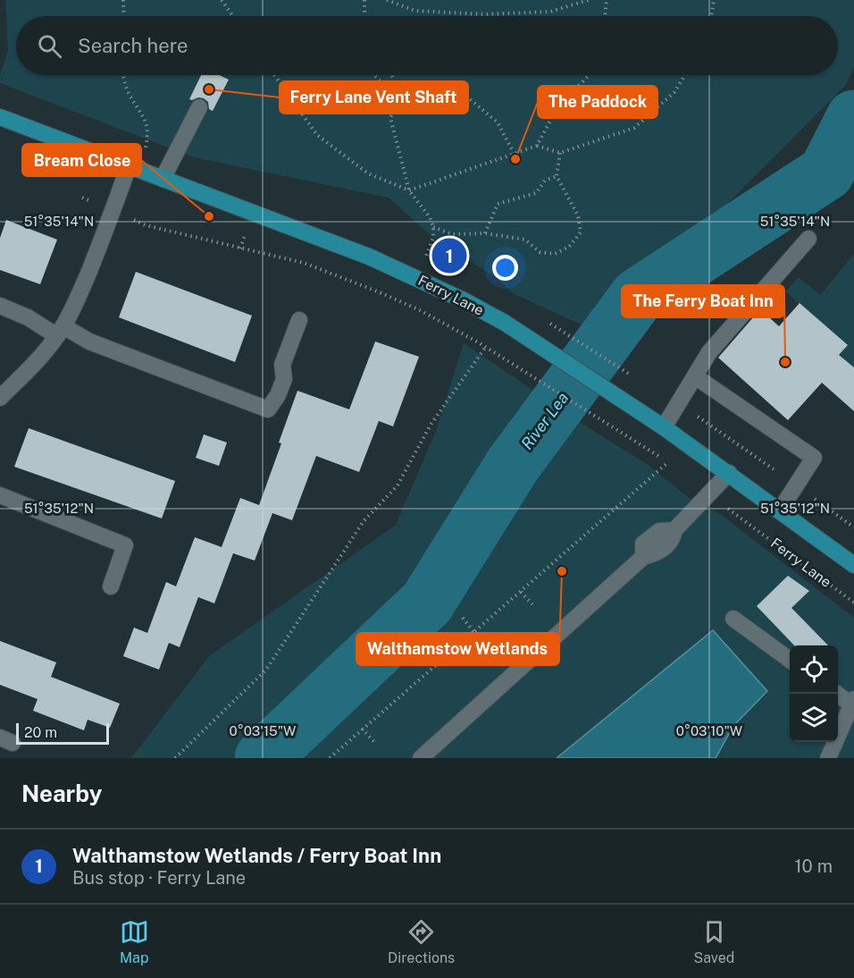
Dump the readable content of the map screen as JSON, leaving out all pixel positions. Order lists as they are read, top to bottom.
{
  "streets": {
    "main road": ["Ferry Lane"]
  },
  "water": ["River Lea"],
  "places": [
    "Ferry Lane Vent Shaft",
    "The Paddock",
    "Bream Close",
    "The Ferry Boat Inn",
    "Walthamstow Wetlands"
  ],
  "scale_bar": "20 m",
  "page": {
    "search": "Search here",
    "pins": "1",
    "scale": "20 m",
    "heading": "Nearby",
    "list": [
      {
        "mark": "1",
        "name": "Walthamstow Wetlands / Ferry Boat Inn",
        "note": "Bus stop · Ferry Lane",
        "value": "10 m"
      }
    ],
    "nav": ["Map", "Directions", "Saved"]
  },
  "coordinates": [
    "51°35'14\"N",
    "51°35'12\"N",
    "0°03'15\"W",
    "0°03'10\"W"
  ]
}
